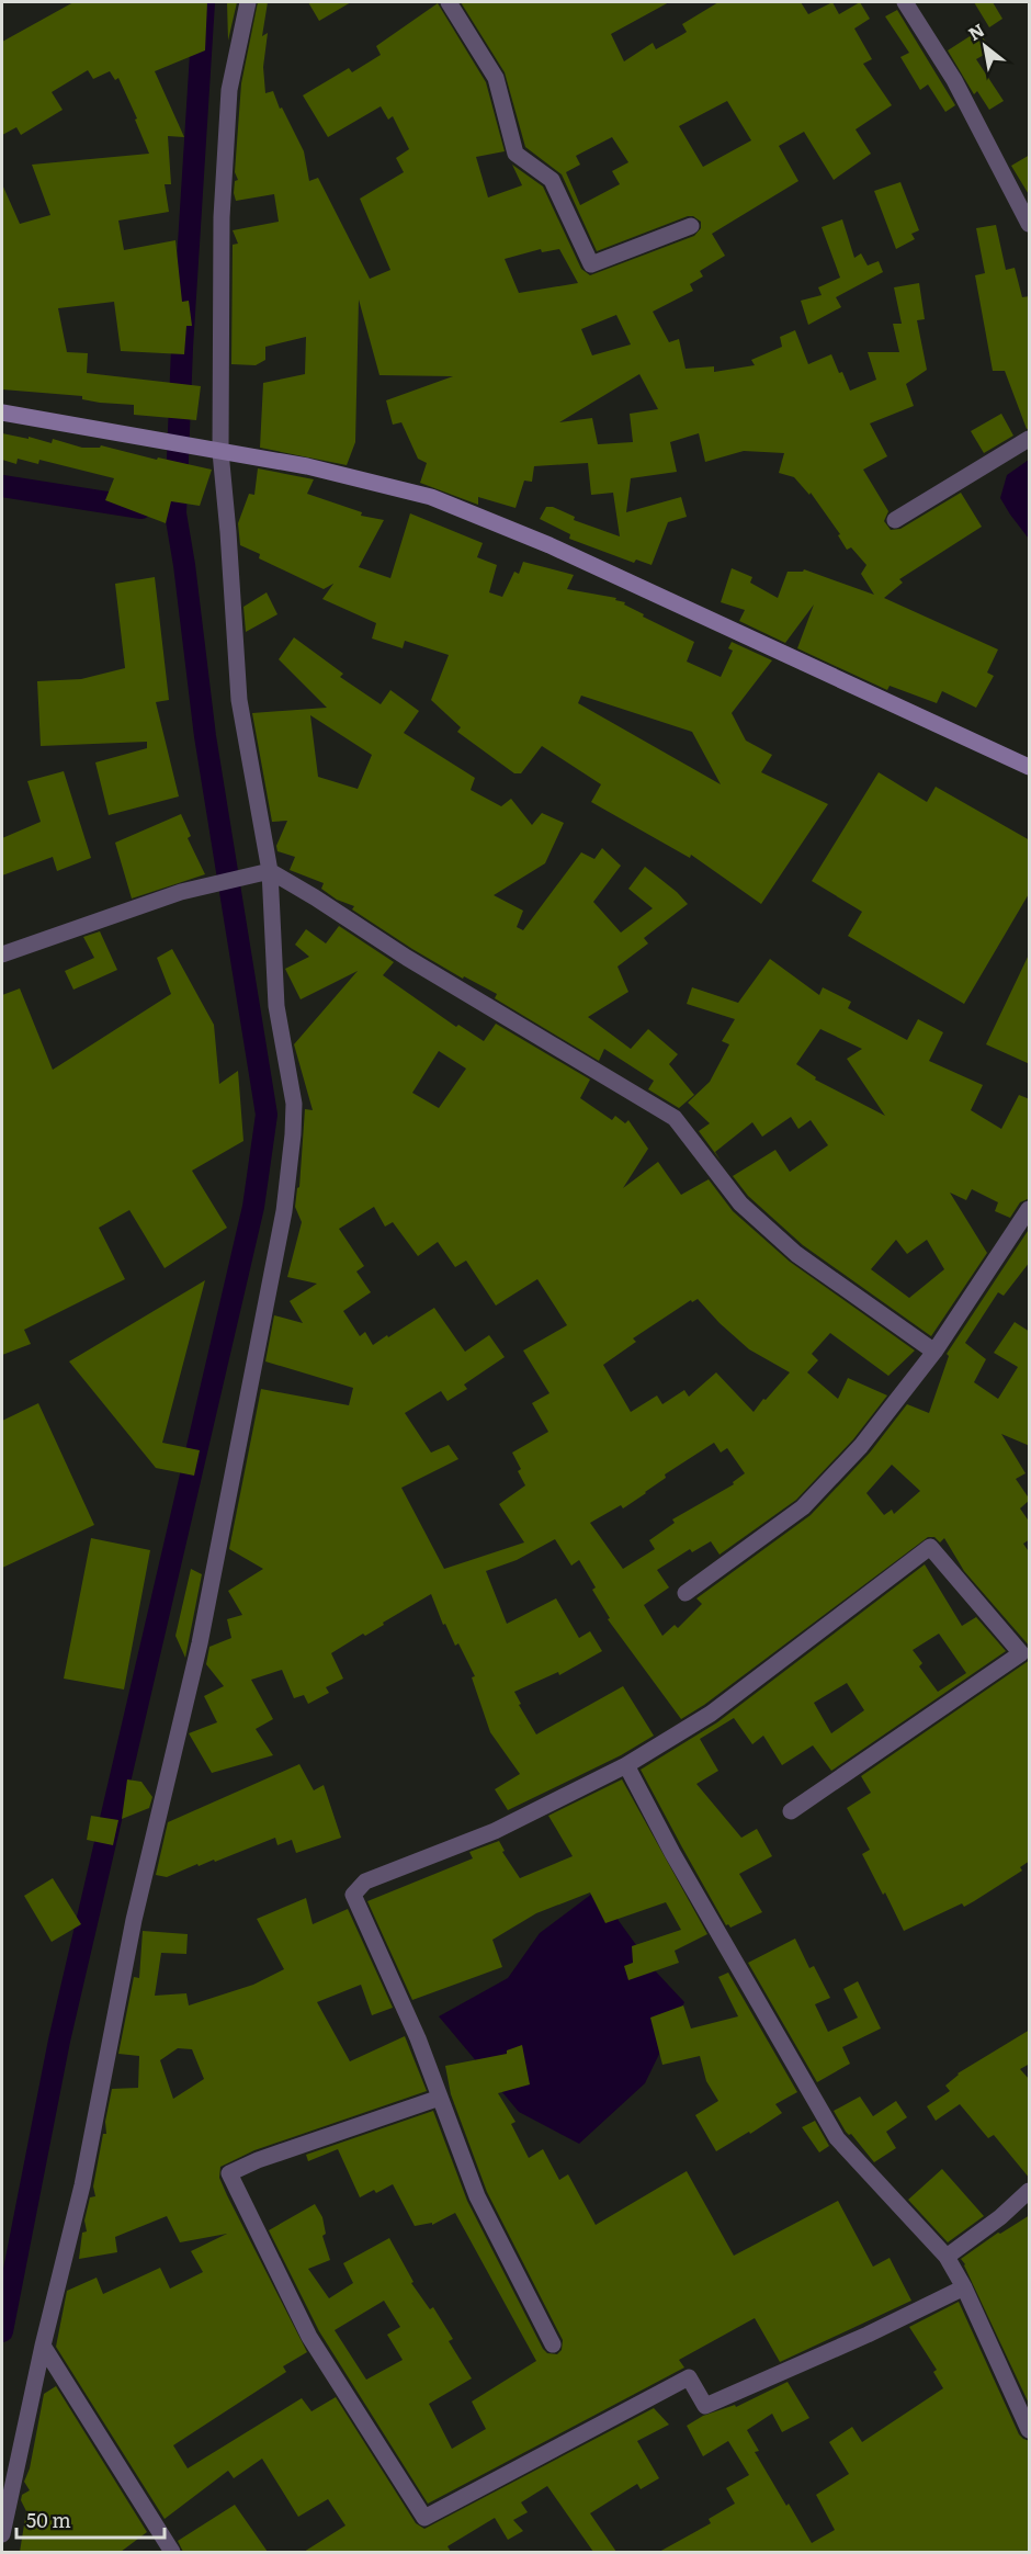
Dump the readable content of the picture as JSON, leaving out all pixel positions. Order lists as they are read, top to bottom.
{
  "scale_bar": "50 m",
  "north": "top left"
}
